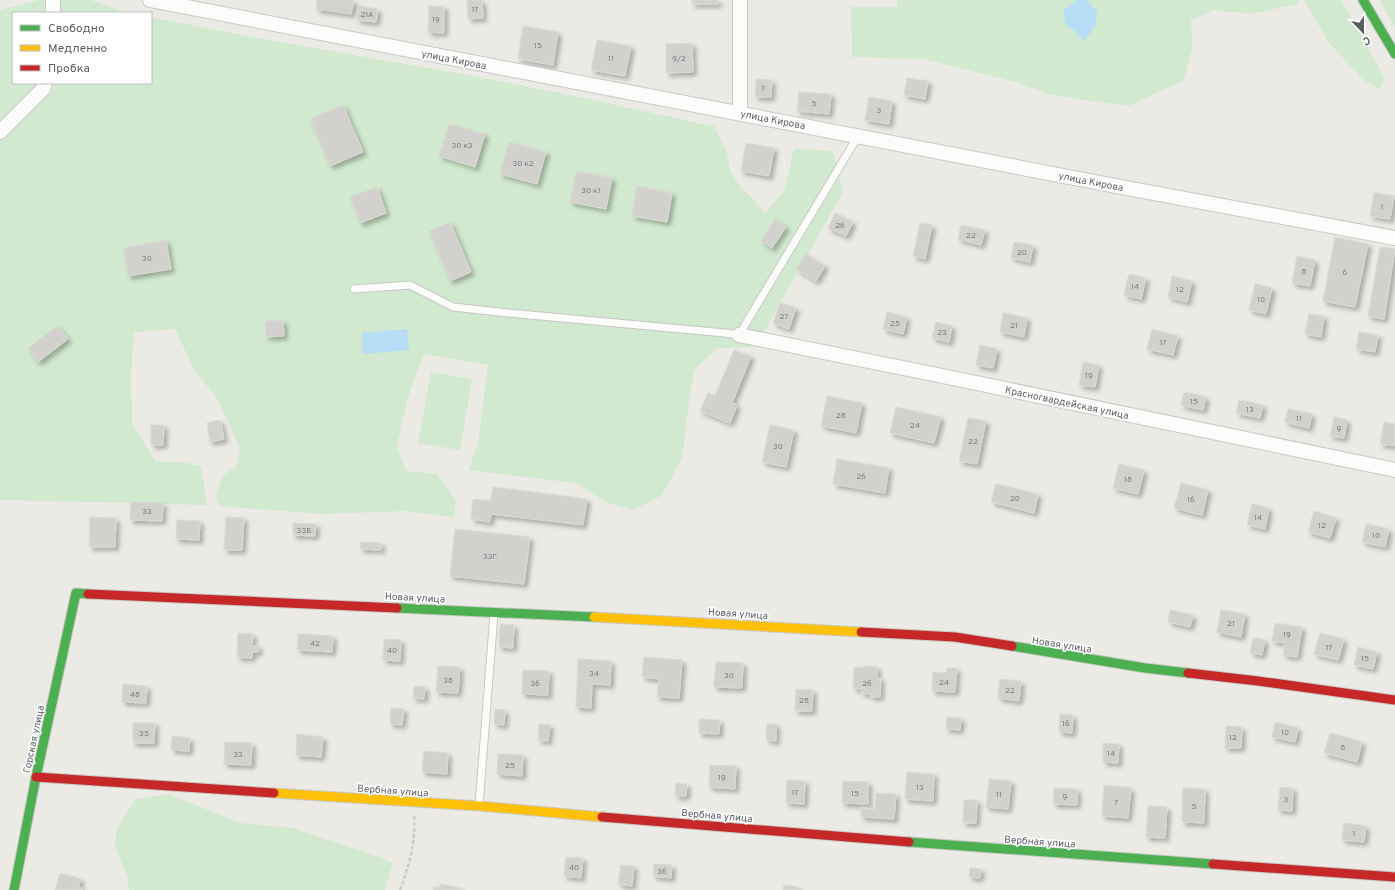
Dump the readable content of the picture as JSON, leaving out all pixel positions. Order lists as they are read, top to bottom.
{
  "streets": {
    "street": [
      "улица Кирова",
      "Красногвардейская улица",
      "Новая улица",
      "Горская улица",
      "Вербная улица"
    ]
  },
  "crossings": [
    ["Новая улица", "Горская улица"],
    ["Горская улица", "Вербная улица"]
  ],
  "house_numbers": [
    "17",
    "21А",
    "19",
    "15",
    "11",
    "9/2",
    "7",
    "5",
    "3",
    "30 к3",
    "30 к2",
    "30 к1",
    "1",
    "26",
    "22",
    "20",
    "30",
    "8",
    "6",
    "14",
    "12",
    "10",
    "27",
    "25",
    "21",
    "23",
    "17",
    "19",
    "15",
    "13",
    "28",
    "11",
    "24",
    "9",
    "22",
    "30",
    "26",
    "18",
    "20",
    "16",
    "33",
    "14",
    "12",
    "33Б",
    "10",
    "33Г",
    "21",
    "19",
    "42",
    "17",
    "40",
    "15",
    "34",
    "30",
    "38",
    "24",
    "36",
    "26",
    "22",
    "48",
    "28",
    "16",
    "10",
    "35",
    "12",
    "8",
    "14",
    "33",
    "25",
    "19",
    "13",
    "17",
    "15",
    "11",
    "9",
    "3",
    "7",
    "5",
    "1",
    "40",
    "36"
  ],
  "legend": ["Свободно", "Медленно", "Пробка"],
  "north": "bottom"
}
